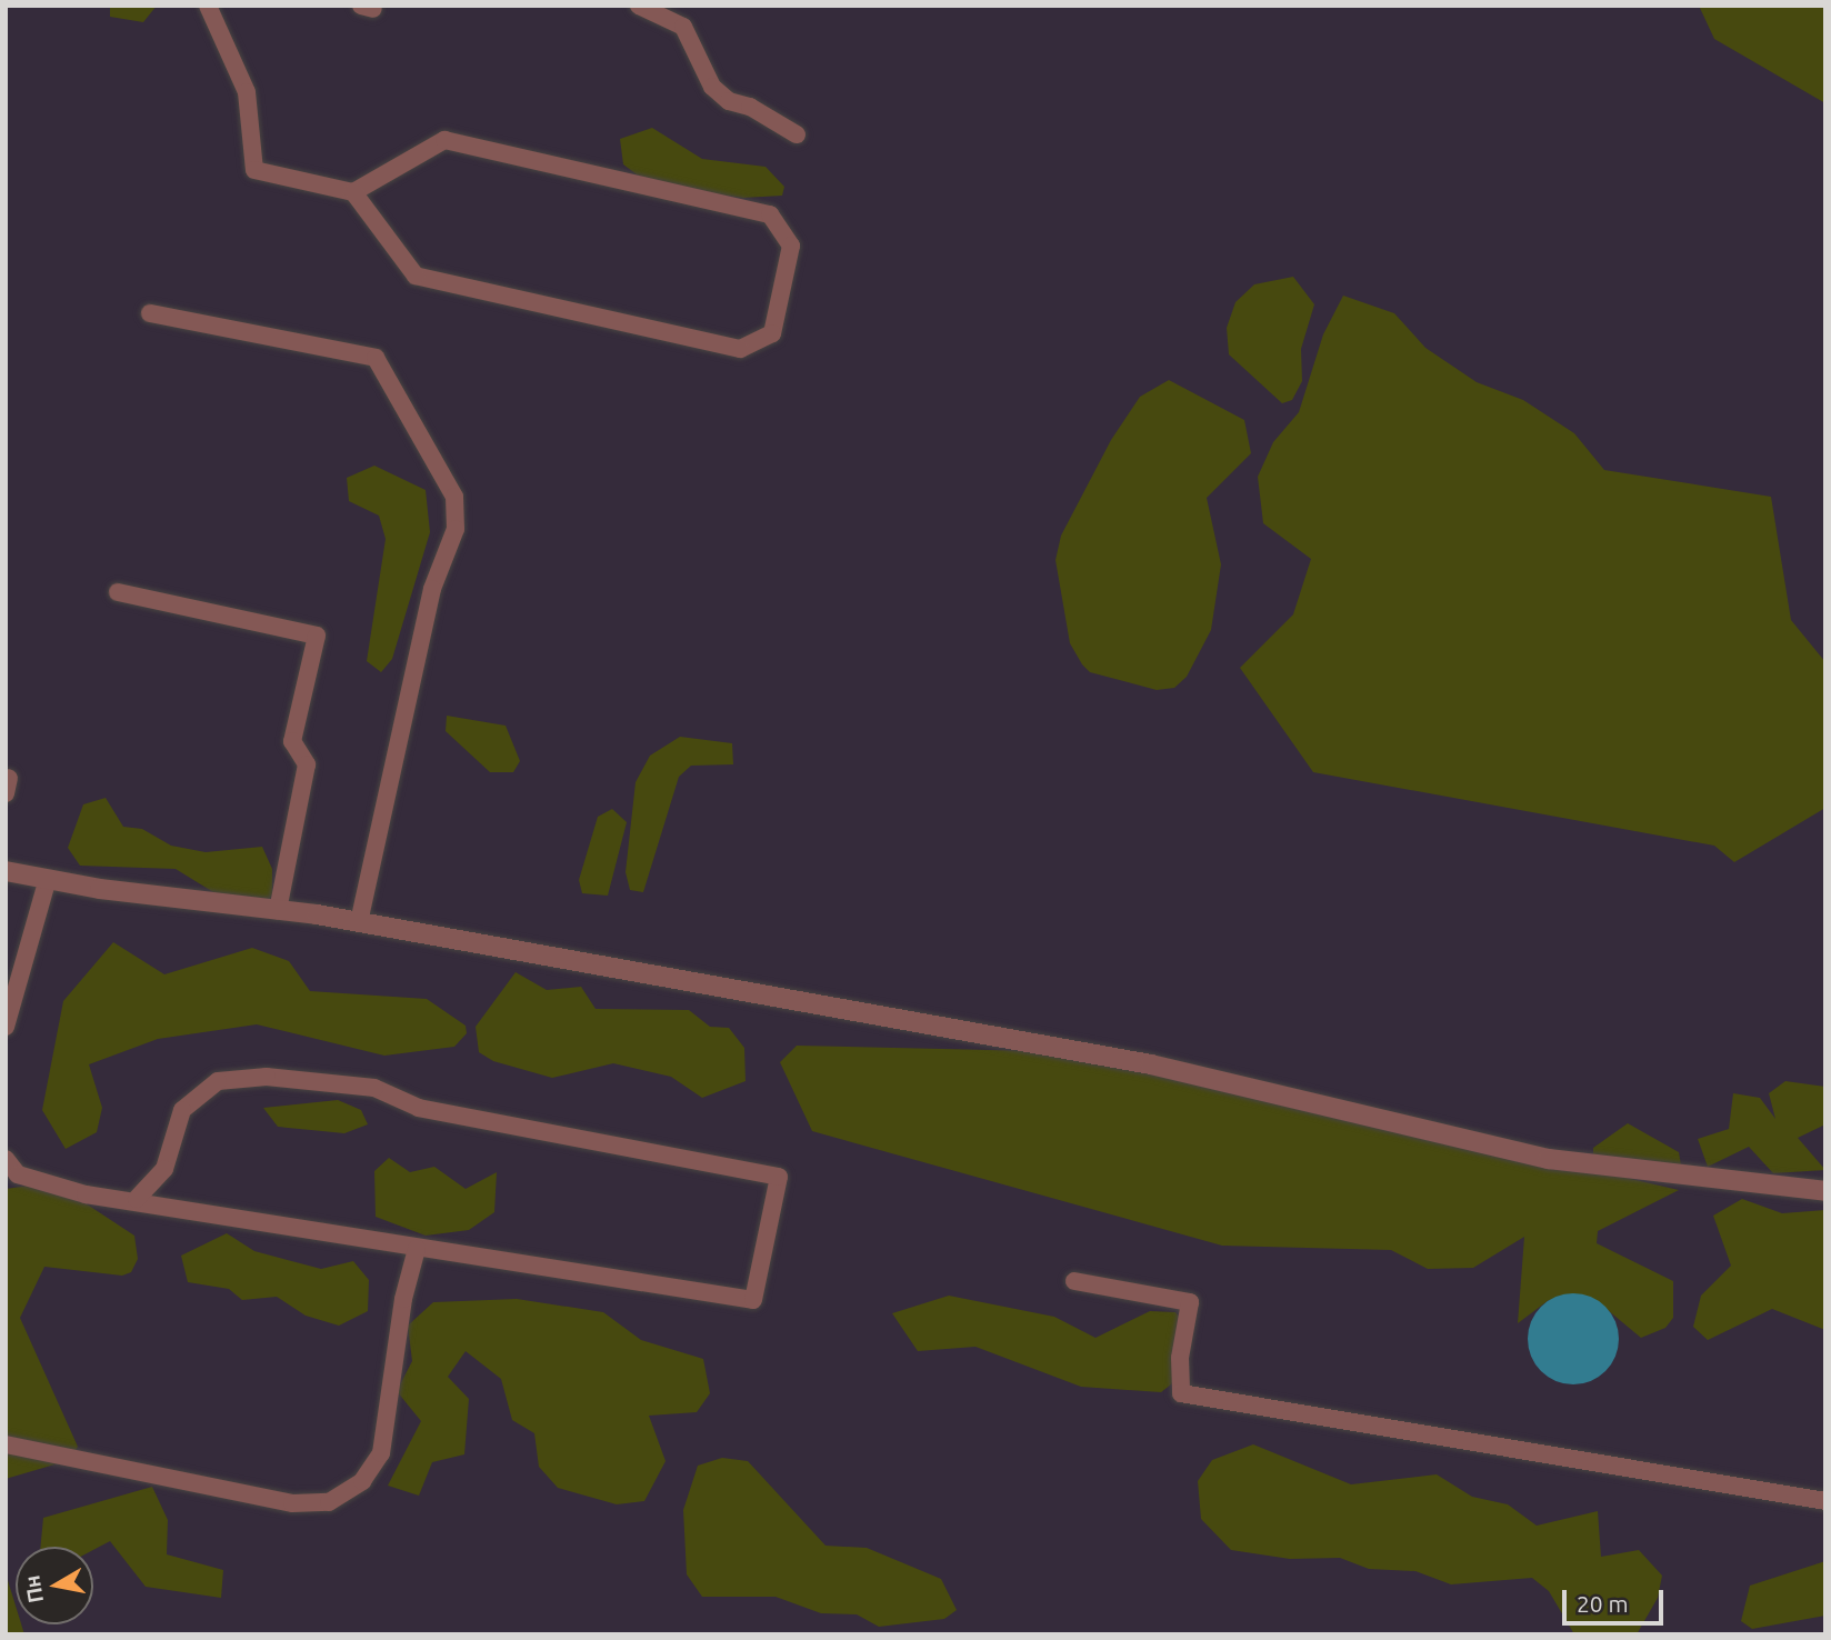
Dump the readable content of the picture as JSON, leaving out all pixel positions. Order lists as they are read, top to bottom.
{
  "scale_bar": "20 m",
  "north": "left"
}
